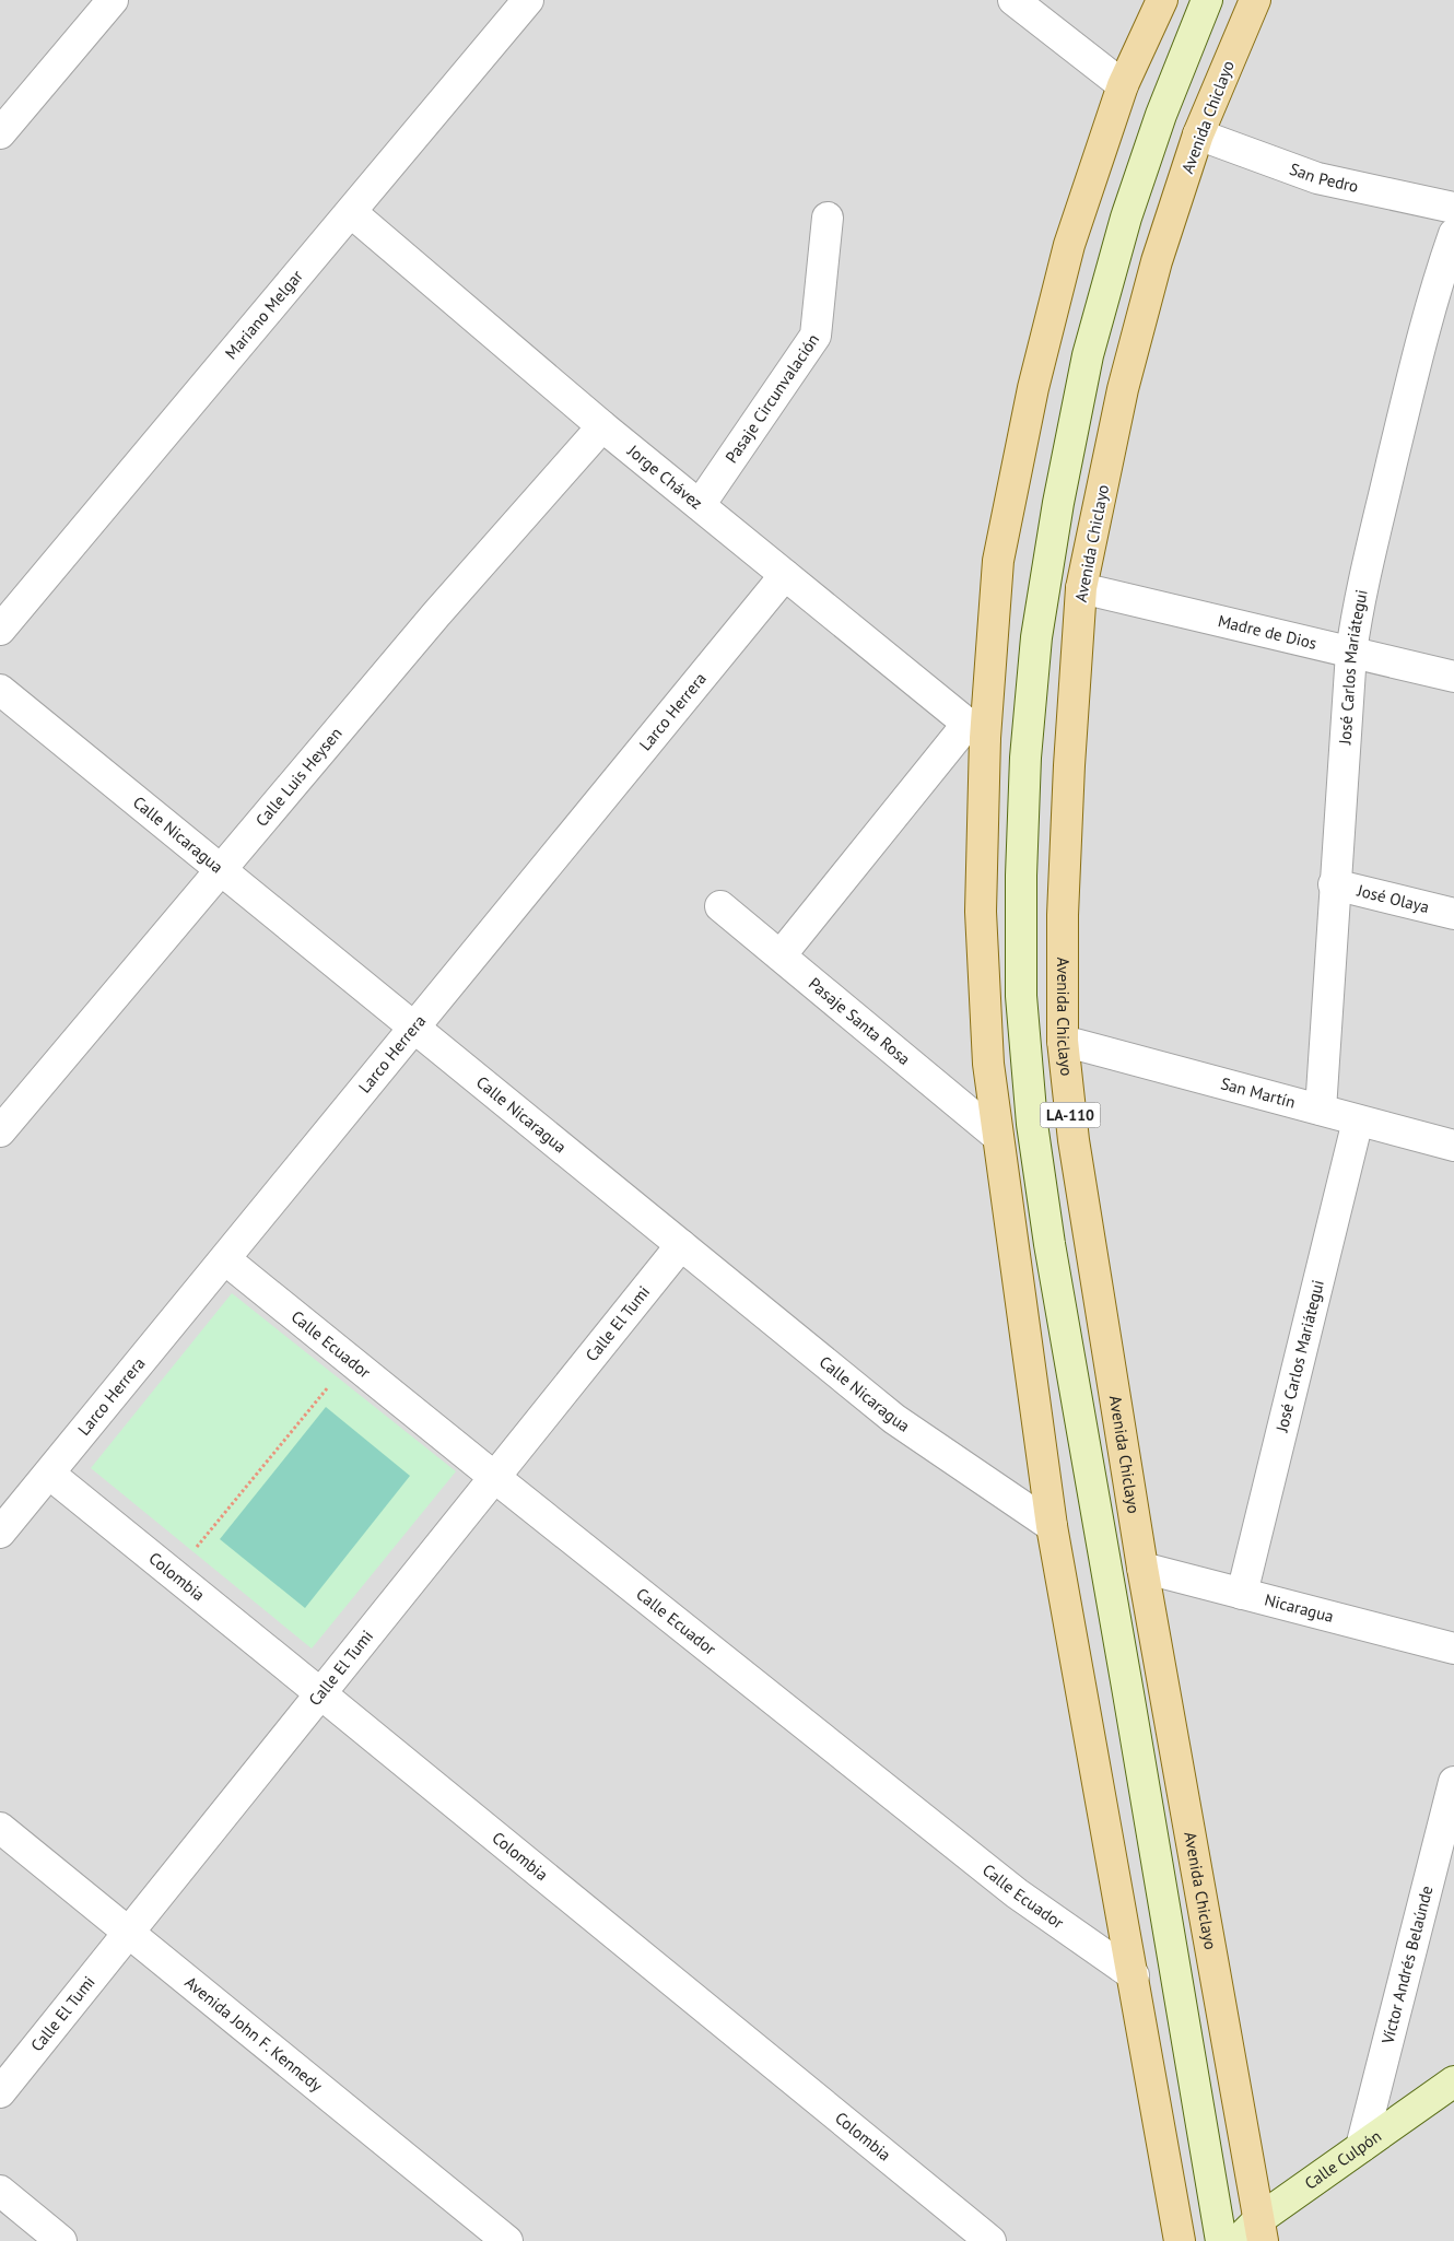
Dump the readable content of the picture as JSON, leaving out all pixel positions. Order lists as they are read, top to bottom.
{
  "streets": {
    "main road": ["Avenida Chiclayo", "LA-110"],
    "street": [
      "San Pedro",
      "Mariano Melgar",
      "Pasaje Circunvalación",
      "Jorge Chávez",
      "Madre de Dios",
      "José Carlos Mariátegui",
      "Larco Herrera",
      "Calle Luis Heysen",
      "Calle Nicaragua",
      "José Olaya",
      "Pasaje Santa Rosa",
      "San Martín",
      "Calle El Tumi",
      "Calle Ecuador",
      "Colombia",
      "Nicaragua",
      "Víctor Andrés Belaúnde",
      "Avenida John F. Kennedy",
      "Calle Culpón"
    ]
  },
  "crossings": [
    ["Avenida Chiclayo", "San Pedro"],
    ["Avenida Chiclayo", "Madre de Dios"],
    ["Avenida Chiclayo", "San Martín"],
    ["Avenida Chiclayo", "Nicaragua"],
    ["Avenida Chiclayo", "Calle Culpón"],
    ["Mariano Melgar", "Jorge Chávez"],
    ["Pasaje Circunvalación", "Jorge Chávez"],
    ["Jorge Chávez", "Larco Herrera"],
    ["Jorge Chávez", "Calle Luis Heysen"],
    ["Madre de Dios", "José Carlos Mariátegui"],
    ["José Carlos Mariátegui", "José Olaya"],
    ["José Carlos Mariátegui", "San Martín"],
    ["José Carlos Mariátegui", "Nicaragua"],
    ["Larco Herrera", "Calle Nicaragua"],
    ["Larco Herrera", "Calle Ecuador"],
    ["Larco Herrera", "Colombia"],
    ["Calle Luis Heysen", "Calle Nicaragua"],
    ["Calle Nicaragua", "Calle El Tumi"],
    ["Calle El Tumi", "Calle Ecuador"],
    ["Calle El Tumi", "Colombia"],
    ["Calle El Tumi", "Avenida John F. Kennedy"],
    ["Víctor Andrés Belaúnde", "Calle Culpón"]
  ]
}
